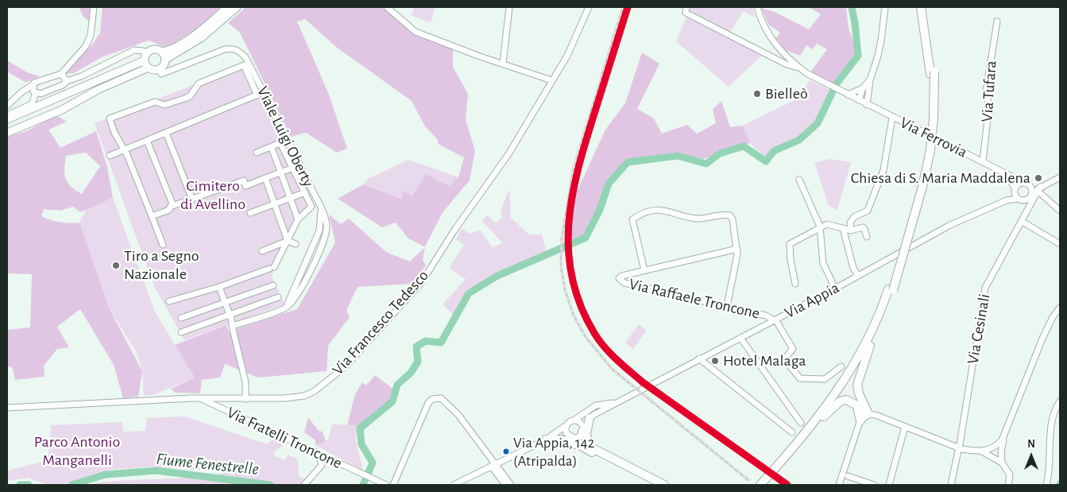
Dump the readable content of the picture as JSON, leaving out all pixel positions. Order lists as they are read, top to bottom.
{
  "streets": {
    "street": [
      "Via Tufara",
      "Viale Luigi Oberty",
      "Via Ferrovia",
      "Via Raffaele Troncone",
      "Via Appia",
      "Via Francesco Tedesco",
      "Via Cesinali",
      "Via Fratelli Troncone"
    ]
  },
  "crossings": [
    ["Via Tufara", "Via Ferrovia"],
    ["Via Raffaele Troncone", "Via Appia"],
    ["Via Francesco Tedesco", "Via Fratelli Troncone"]
  ],
  "water": ["Fiume Fenestrelle"],
  "parks": ["Cimitero di Avellino", "Parco Antonio Manganelli"],
  "places": [
    "Bielleò",
    "Chiesa di S. Maria Maddalena",
    "Tiro a Segno Nazionale",
    "Hotel Malaga",
    "Via Appia, 142 (Atripalda)"
  ],
  "north": "top"
}
